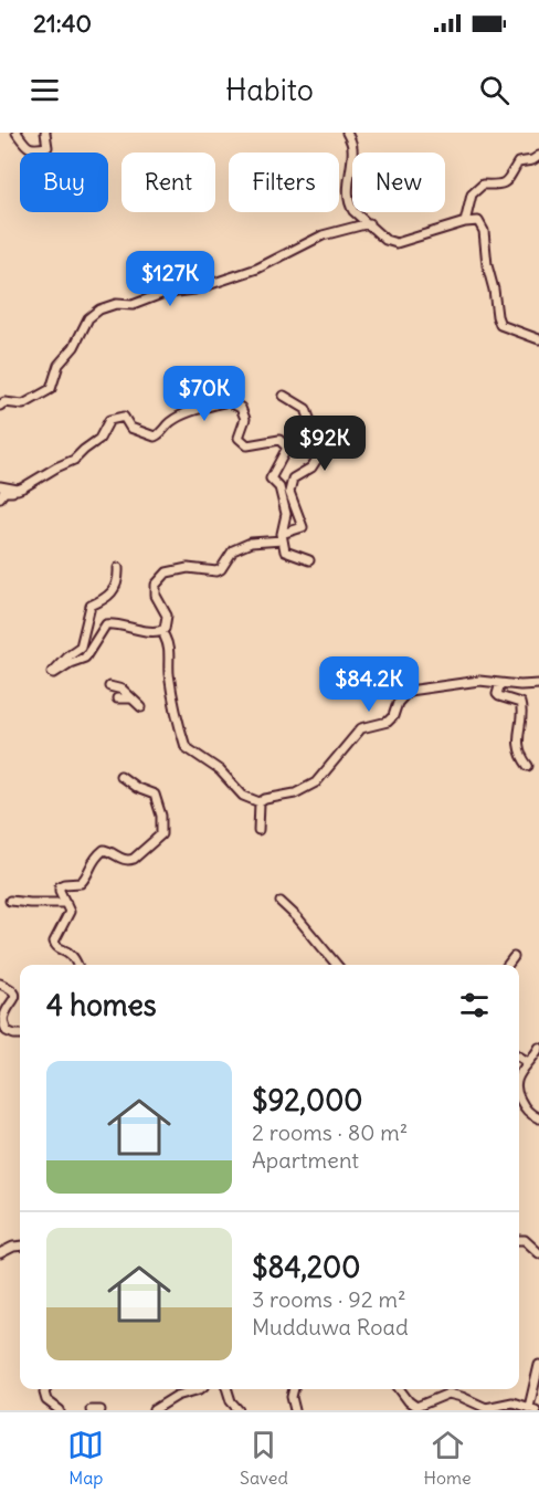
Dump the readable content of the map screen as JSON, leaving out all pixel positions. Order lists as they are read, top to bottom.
{
  "page": {
    "status": "21:40",
    "header": "Habito",
    "chip": [
      "Buy",
      "Rent",
      "Filters",
      "New"
    ],
    "price": [
      "$127K",
      "$70K",
      "$92K",
      "$84.2K"
    ],
    "heading": "4 homes",
    "list": [
      {
        "name": "$92,000",
        "note": "2 rooms · 80 m² · Apartment"
      },
      {
        "name": "$84,200",
        "note": "3 rooms · 92 m² · Mudduwa Road"
      }
    ],
    "tabs": ["Map", "Saved", "Home"]
  }
}
